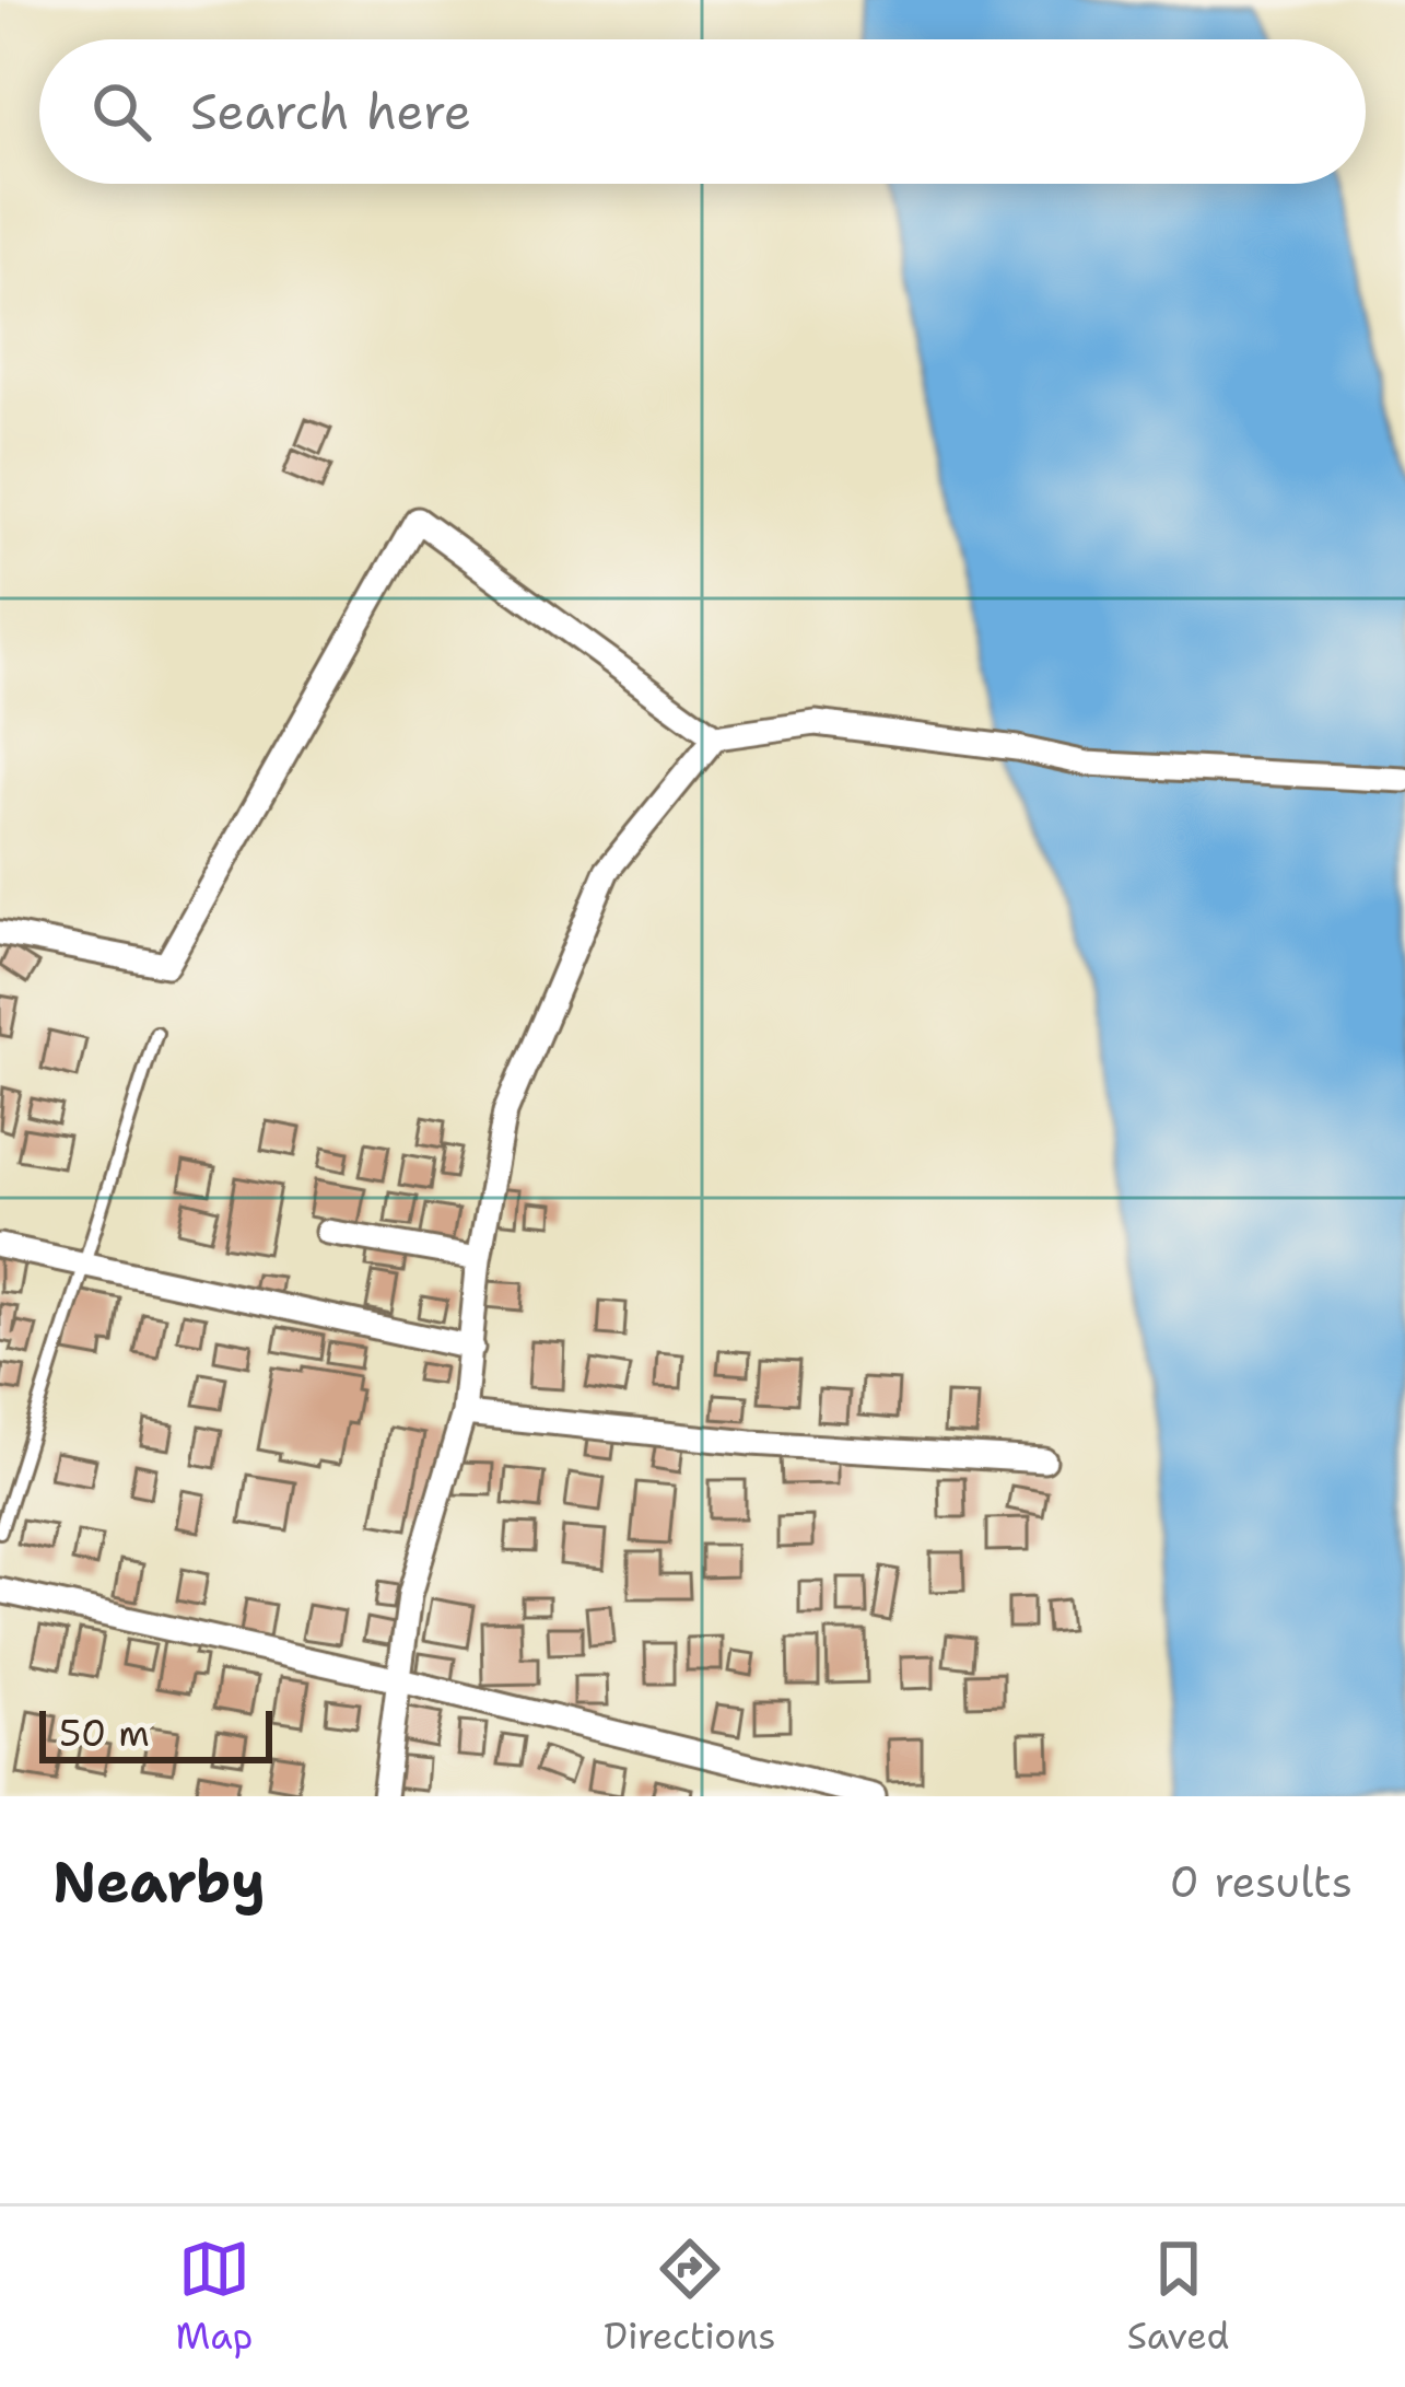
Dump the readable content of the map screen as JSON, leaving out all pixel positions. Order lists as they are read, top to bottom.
{
  "scale_bar": "50 m",
  "page": {
    "search": "Search here",
    "scale": "50 m",
    "heading": ["Nearby", "0 results"],
    "nav": ["Map", "Directions", "Saved"]
  }
}
